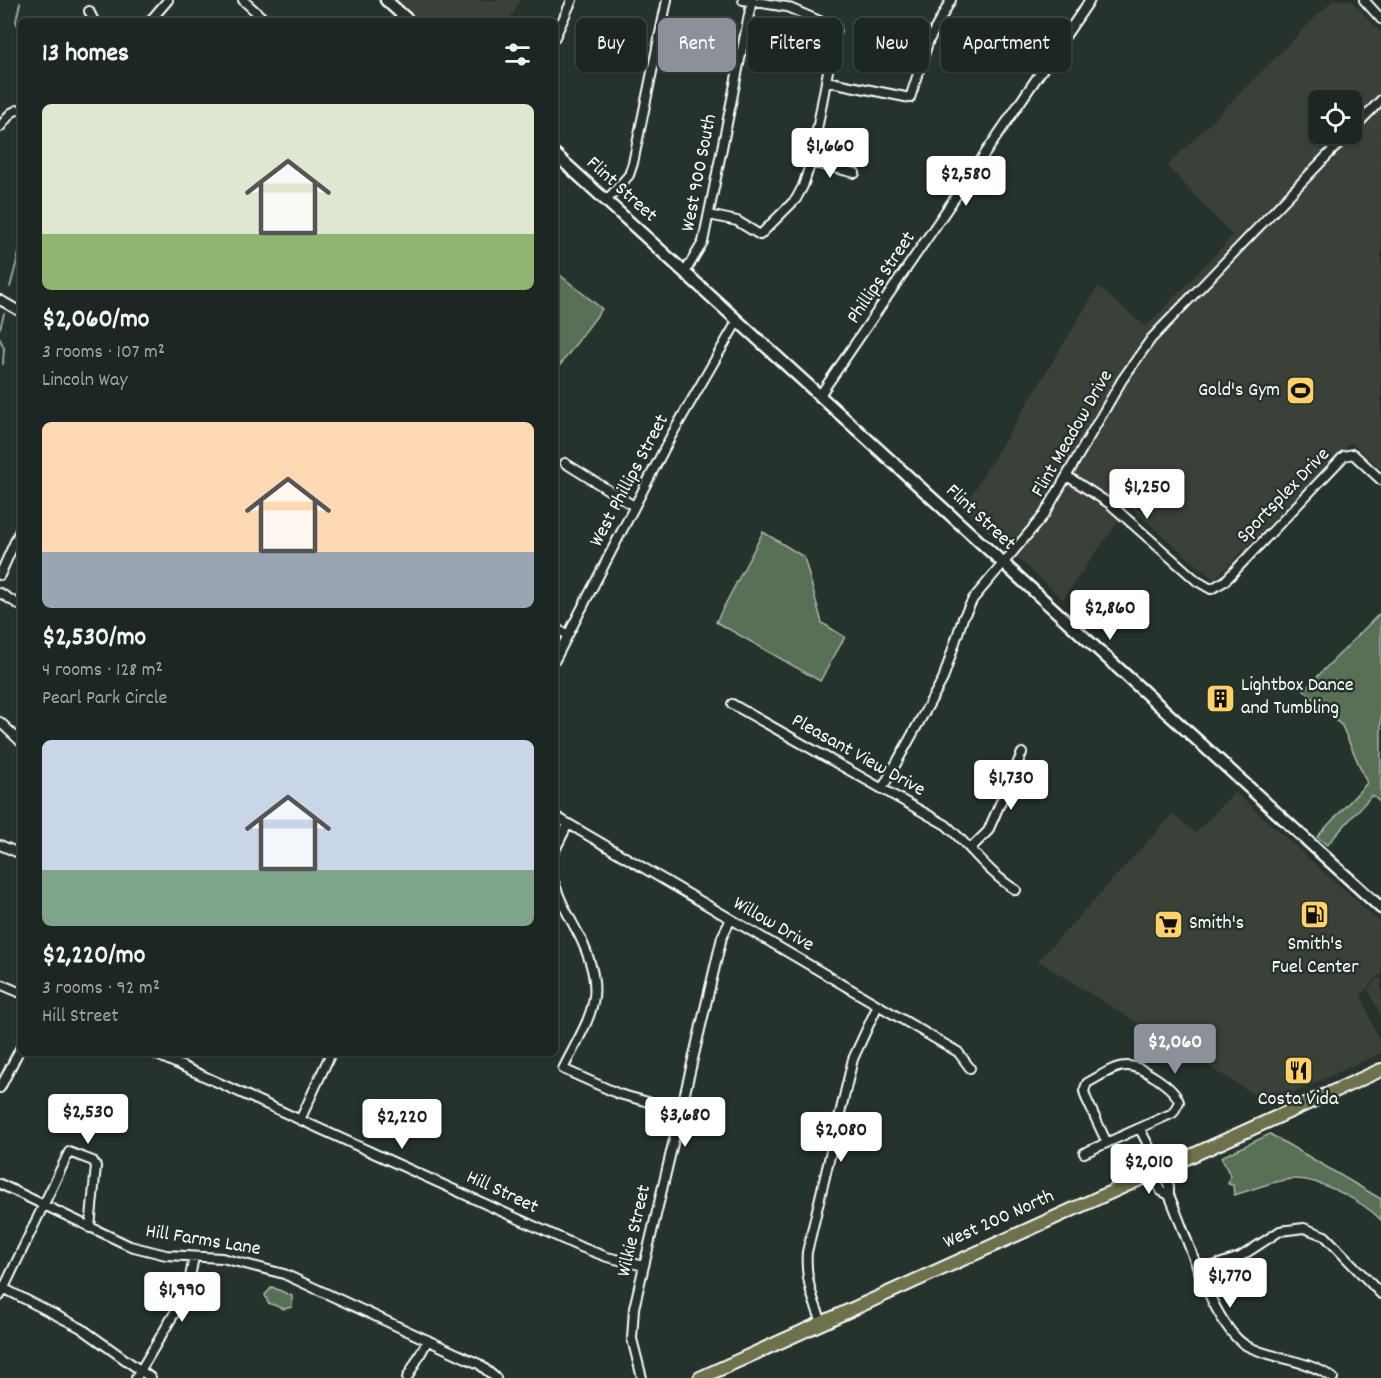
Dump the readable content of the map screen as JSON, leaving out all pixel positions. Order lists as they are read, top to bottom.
{
  "streets": {
    "main road": ["West 200 North"],
    "street": [
      "West 900 South",
      "Flint Street",
      "Phillips Street",
      "Flint Meadow Drive",
      "West Phillips Street",
      "Sportsplex Drive",
      "Pleasant View Drive",
      "Willow Drive",
      "Hill Street",
      "Wilkie Street",
      "Hill Farms Lane"
    ]
  },
  "crossings": [
    ["West 900 South", "Flint Street"],
    ["Flint Street", "Phillips Street"],
    ["Flint Street", "Flint Meadow Drive"],
    ["Flint Street", "West Phillips Street"],
    ["Flint Meadow Drive", "Sportsplex Drive"],
    ["Flint Meadow Drive", "Pleasant View Drive"],
    ["Willow Drive", "Wilkie Street"],
    ["Hill Street", "Wilkie Street"]
  ],
  "places": {
    "sports": ["Gold's Gym"],
    "building": ["Lightbox Dance and Tumbling"],
    "fuel station": ["Smith's Fuel Center"],
    "supermarket": ["Smith's"],
    "restaurant": ["Costa Vida"]
  },
  "page": {
    "chip": [
      "Buy",
      "Rent",
      "Filters",
      "New",
      "Apartment"
    ],
    "heading": "13 homes",
    "list": [
      {
        "name": "$2,060/mo",
        "note": "3 rooms · 107 m² · Lincoln Way"
      },
      {
        "name": "$2,530/mo",
        "note": "4 rooms · 128 m² · Pearl Park Circle"
      },
      {
        "name": "$2,220/mo",
        "note": "3 rooms · 92 m² · Hill Street"
      }
    ],
    "price": [
      "$1,660",
      "$2,580",
      "$1,250",
      "$2,860",
      "$1,730",
      "$2,060",
      "$2,530",
      "$3,680",
      "$2,220",
      "$2,080",
      "$2,010",
      "$1,770",
      "$1,990"
    ]
  }
}
